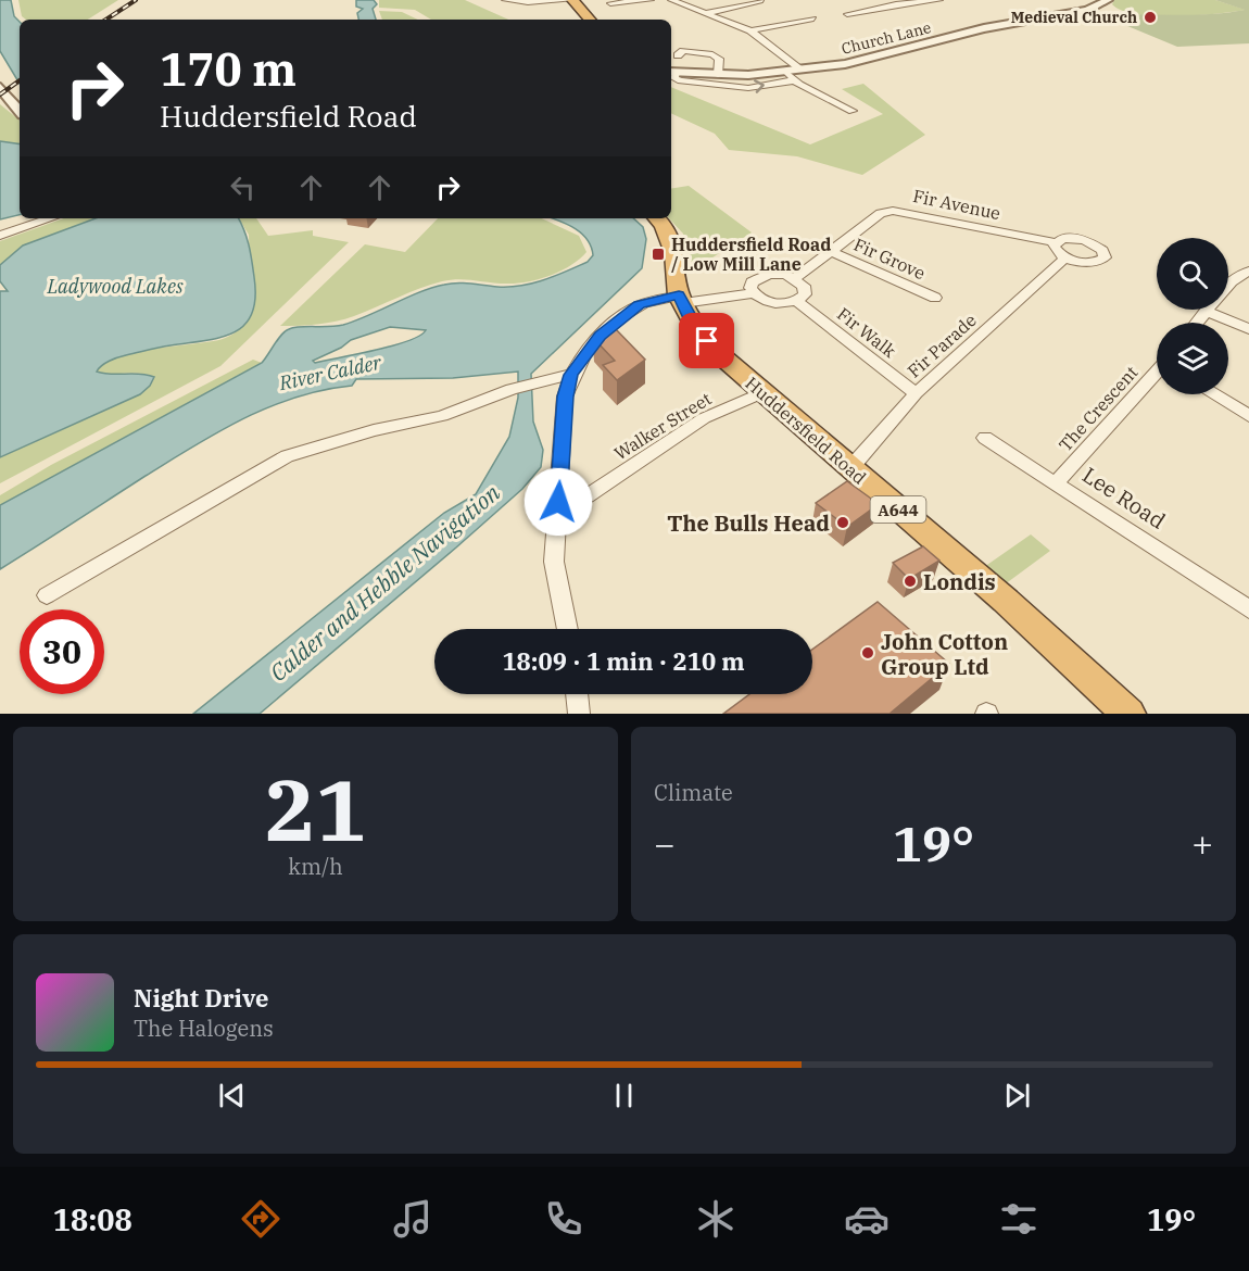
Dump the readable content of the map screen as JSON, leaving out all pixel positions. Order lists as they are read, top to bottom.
{
  "streets": {
    "highway": ["Huddersfield Road", "A644"],
    "street": [
      "Church Lane",
      "Fir Avenue",
      "Fir Grove",
      "Fir Walk",
      "Fir Parade",
      "The Crescent",
      "Walker Street",
      "Lee Road"
    ]
  },
  "crossings": [
    ["Fir Avenue", "Fir Grove"],
    ["Fir Walk", "Fir Parade"],
    ["Fir Parade", "Huddersfield Road"],
    ["The Crescent", "Lee Road"],
    ["Walker Street", "Huddersfield Road"]
  ],
  "water": ["Ladywood Lakes", "River Calder", "Calder and Hebble Navigation"],
  "places": {
    "other": [
      "Medieval Church",
      "The Bulls Head",
      "Londis",
      "John Cotton Group Ltd"
    ],
    "transit": ["Huddersfield Road / Low Mill Lane"]
  },
  "page": {
    "turn": ["170 m", "Huddersfield Road"],
    "limit": "30",
    "trip": "18:09 · 1 min · 210 m",
    "tile": [
      ["21", "km/h"],
      "Climate"
    ],
    "heat": ["−", "19°", "+"],
    "song": ["Night Drive", "The Halogens"],
    "tabs": ["18:08", "19°"]
  }
}
